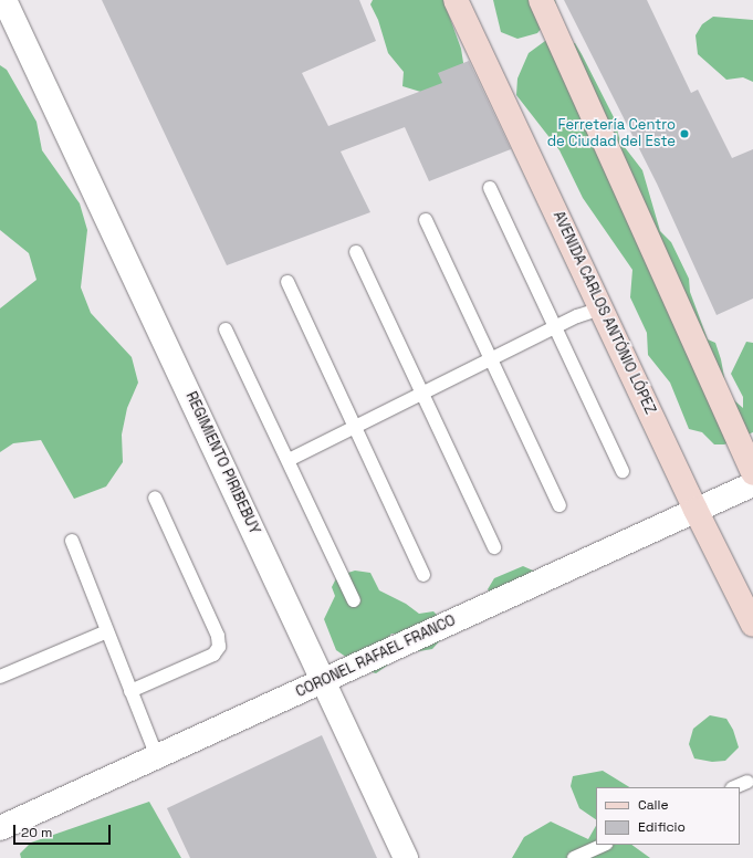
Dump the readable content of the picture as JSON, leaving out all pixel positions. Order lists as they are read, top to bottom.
{
  "streets": {
    "main road": ["AVENIDA CARLOS ANTÓNIO LÓPEZ"],
    "street": ["REGIMIENTO PIRIBEBUY", "CORONEL RAFAEL FRANCO"]
  },
  "crossings": [
    ["AVENIDA CARLOS ANTÓNIO LÓPEZ", "CORONEL RAFAEL FRANCO"],
    ["REGIMIENTO PIRIBEBUY", "CORONEL RAFAEL FRANCO"]
  ],
  "places": ["Ferretería Centro de Ciudad del Este"],
  "legend": ["Calle", "Edificio"],
  "scale_bar": "20 m"
}
